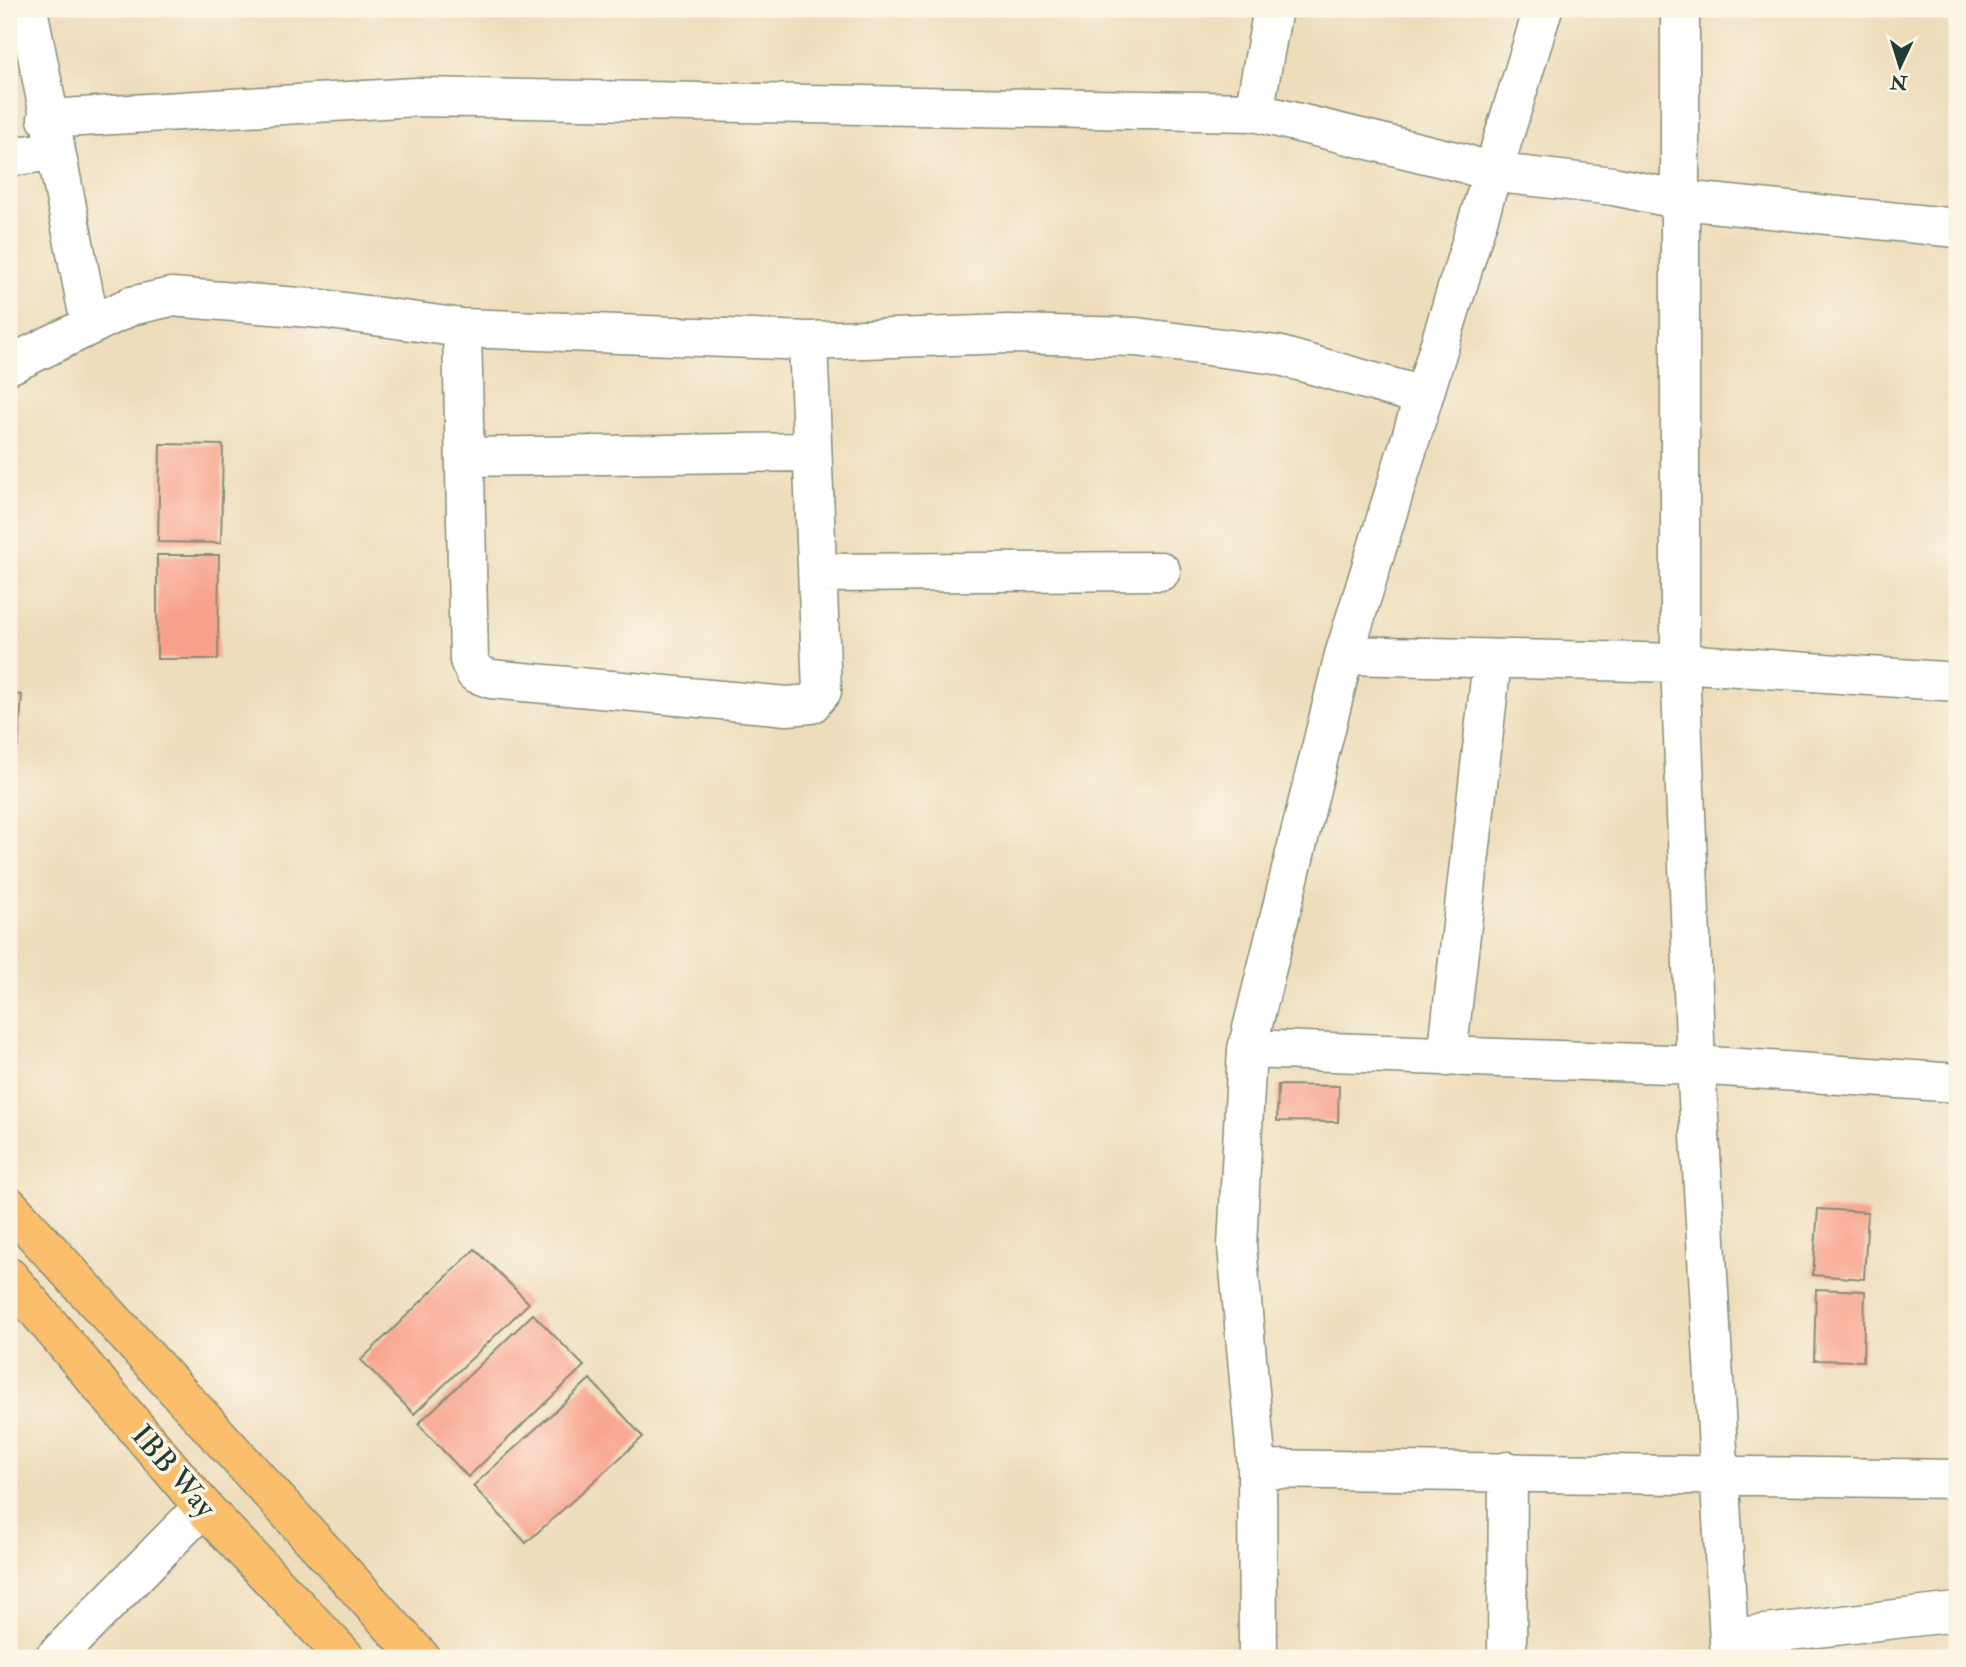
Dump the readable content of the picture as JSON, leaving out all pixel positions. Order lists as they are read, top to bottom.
{
  "streets": {
    "highway": ["IBB Way"]
  },
  "north": "bottom"
}
